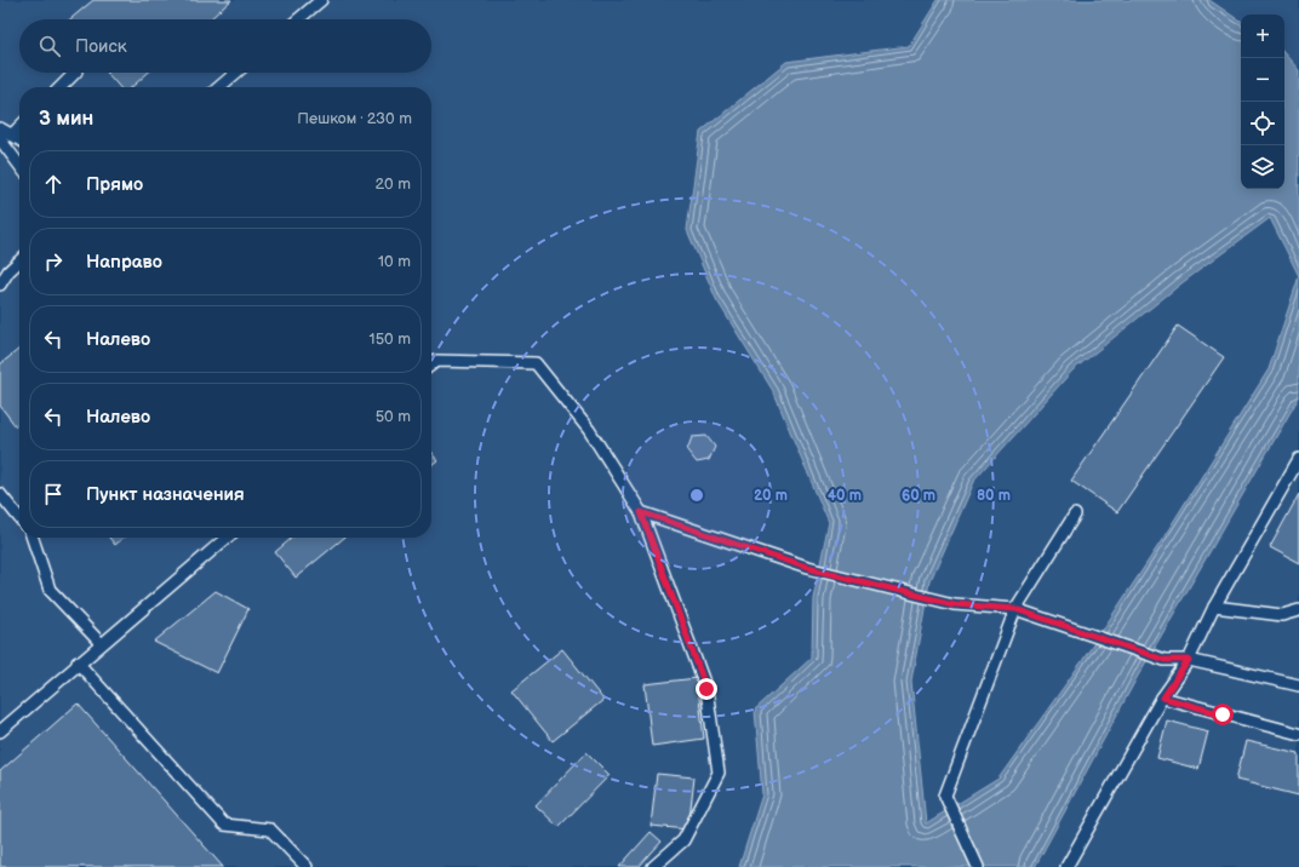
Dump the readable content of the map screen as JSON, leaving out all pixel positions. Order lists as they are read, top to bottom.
{
  "page": {
    "map_buttons": ["+", "−"],
    "search": "Поиск",
    "heading": ["3 мин", "Пешком · 230 m"],
    "list": [
      ["Прямо", "20 m"],
      ["Направо", "10 m"],
      ["Налево", "150 m"],
      ["Налево", "50 m"],
      "Пункт назначения"
    ]
  },
  "rings": [
    "20 m",
    "40 m",
    "60 m",
    "80 m"
  ]
}
